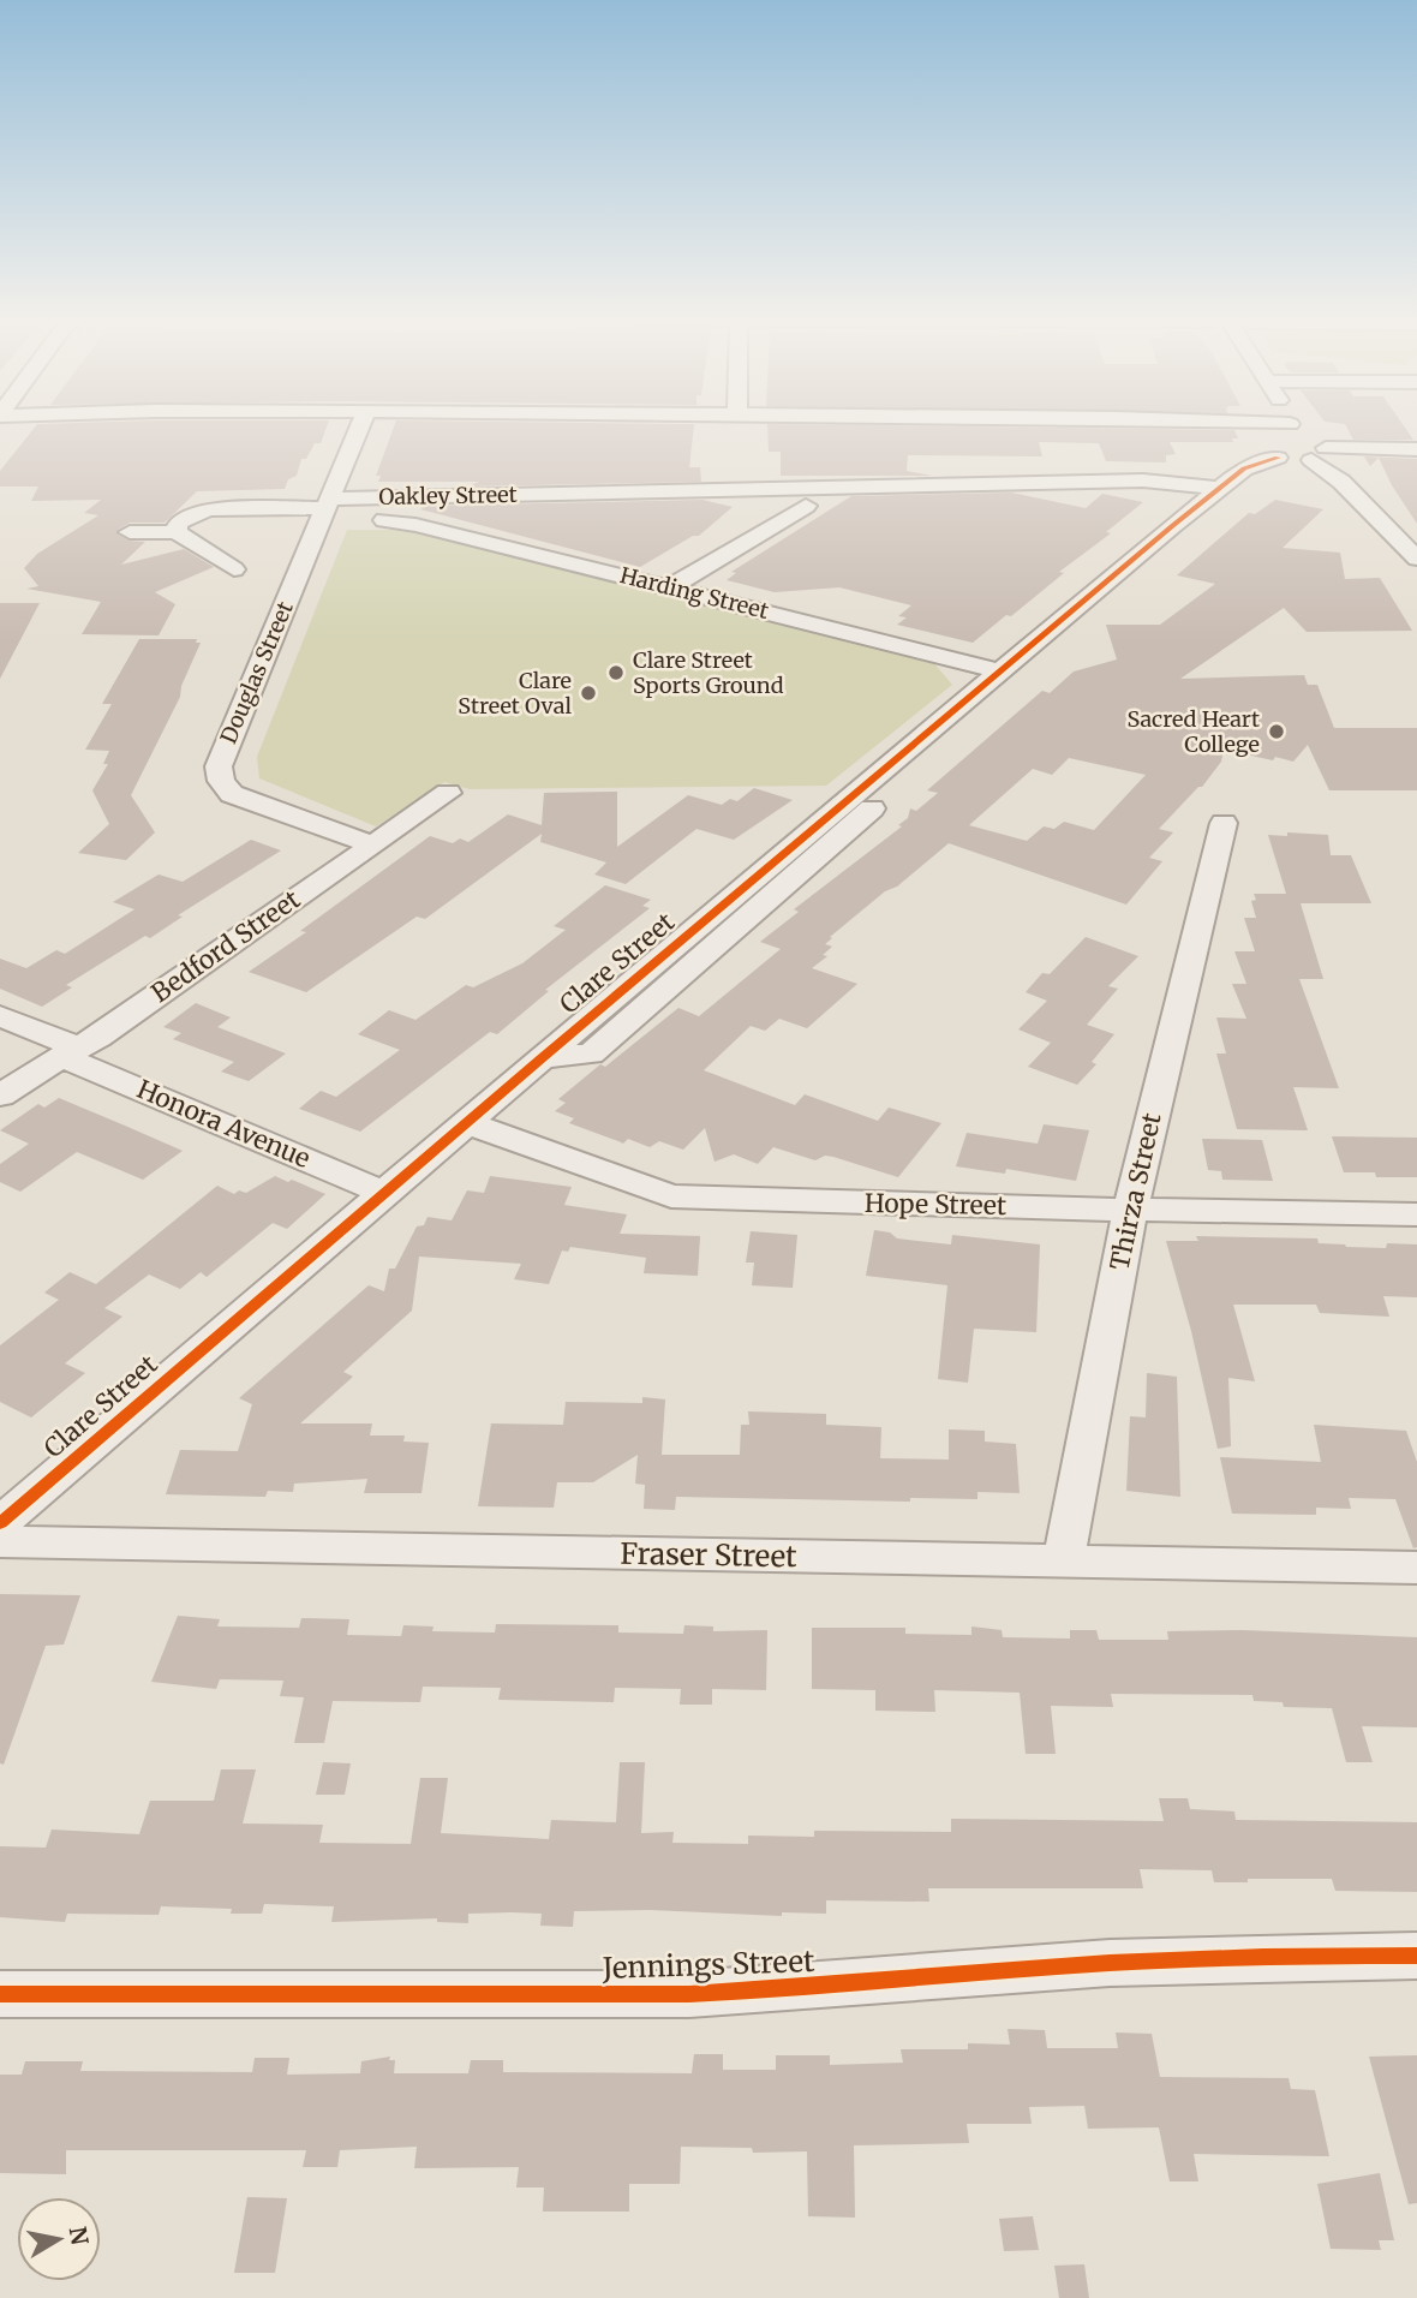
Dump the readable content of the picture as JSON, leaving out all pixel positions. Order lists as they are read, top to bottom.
{
  "streets": {
    "street": [
      "Oakley Street",
      "Harding Street",
      "Douglas Street",
      "Bedford Street",
      "Clare Street",
      "Honora Avenue",
      "Thirza Street",
      "Hope Street",
      "Fraser Street",
      "Jennings Street"
    ]
  },
  "crossings": [
    ["Oakley Street", "Douglas Street"],
    ["Oakley Street", "Clare Street"],
    ["Harding Street", "Clare Street"],
    ["Douglas Street", "Bedford Street"],
    ["Bedford Street", "Honora Avenue"],
    ["Clare Street", "Honora Avenue"],
    ["Clare Street", "Hope Street"],
    ["Thirza Street", "Hope Street"],
    ["Thirza Street", "Fraser Street"]
  ],
  "places": ["Clare Street Sports Ground", "Clare Street Oval", "Sacred Heart College"],
  "north": "right"
}
